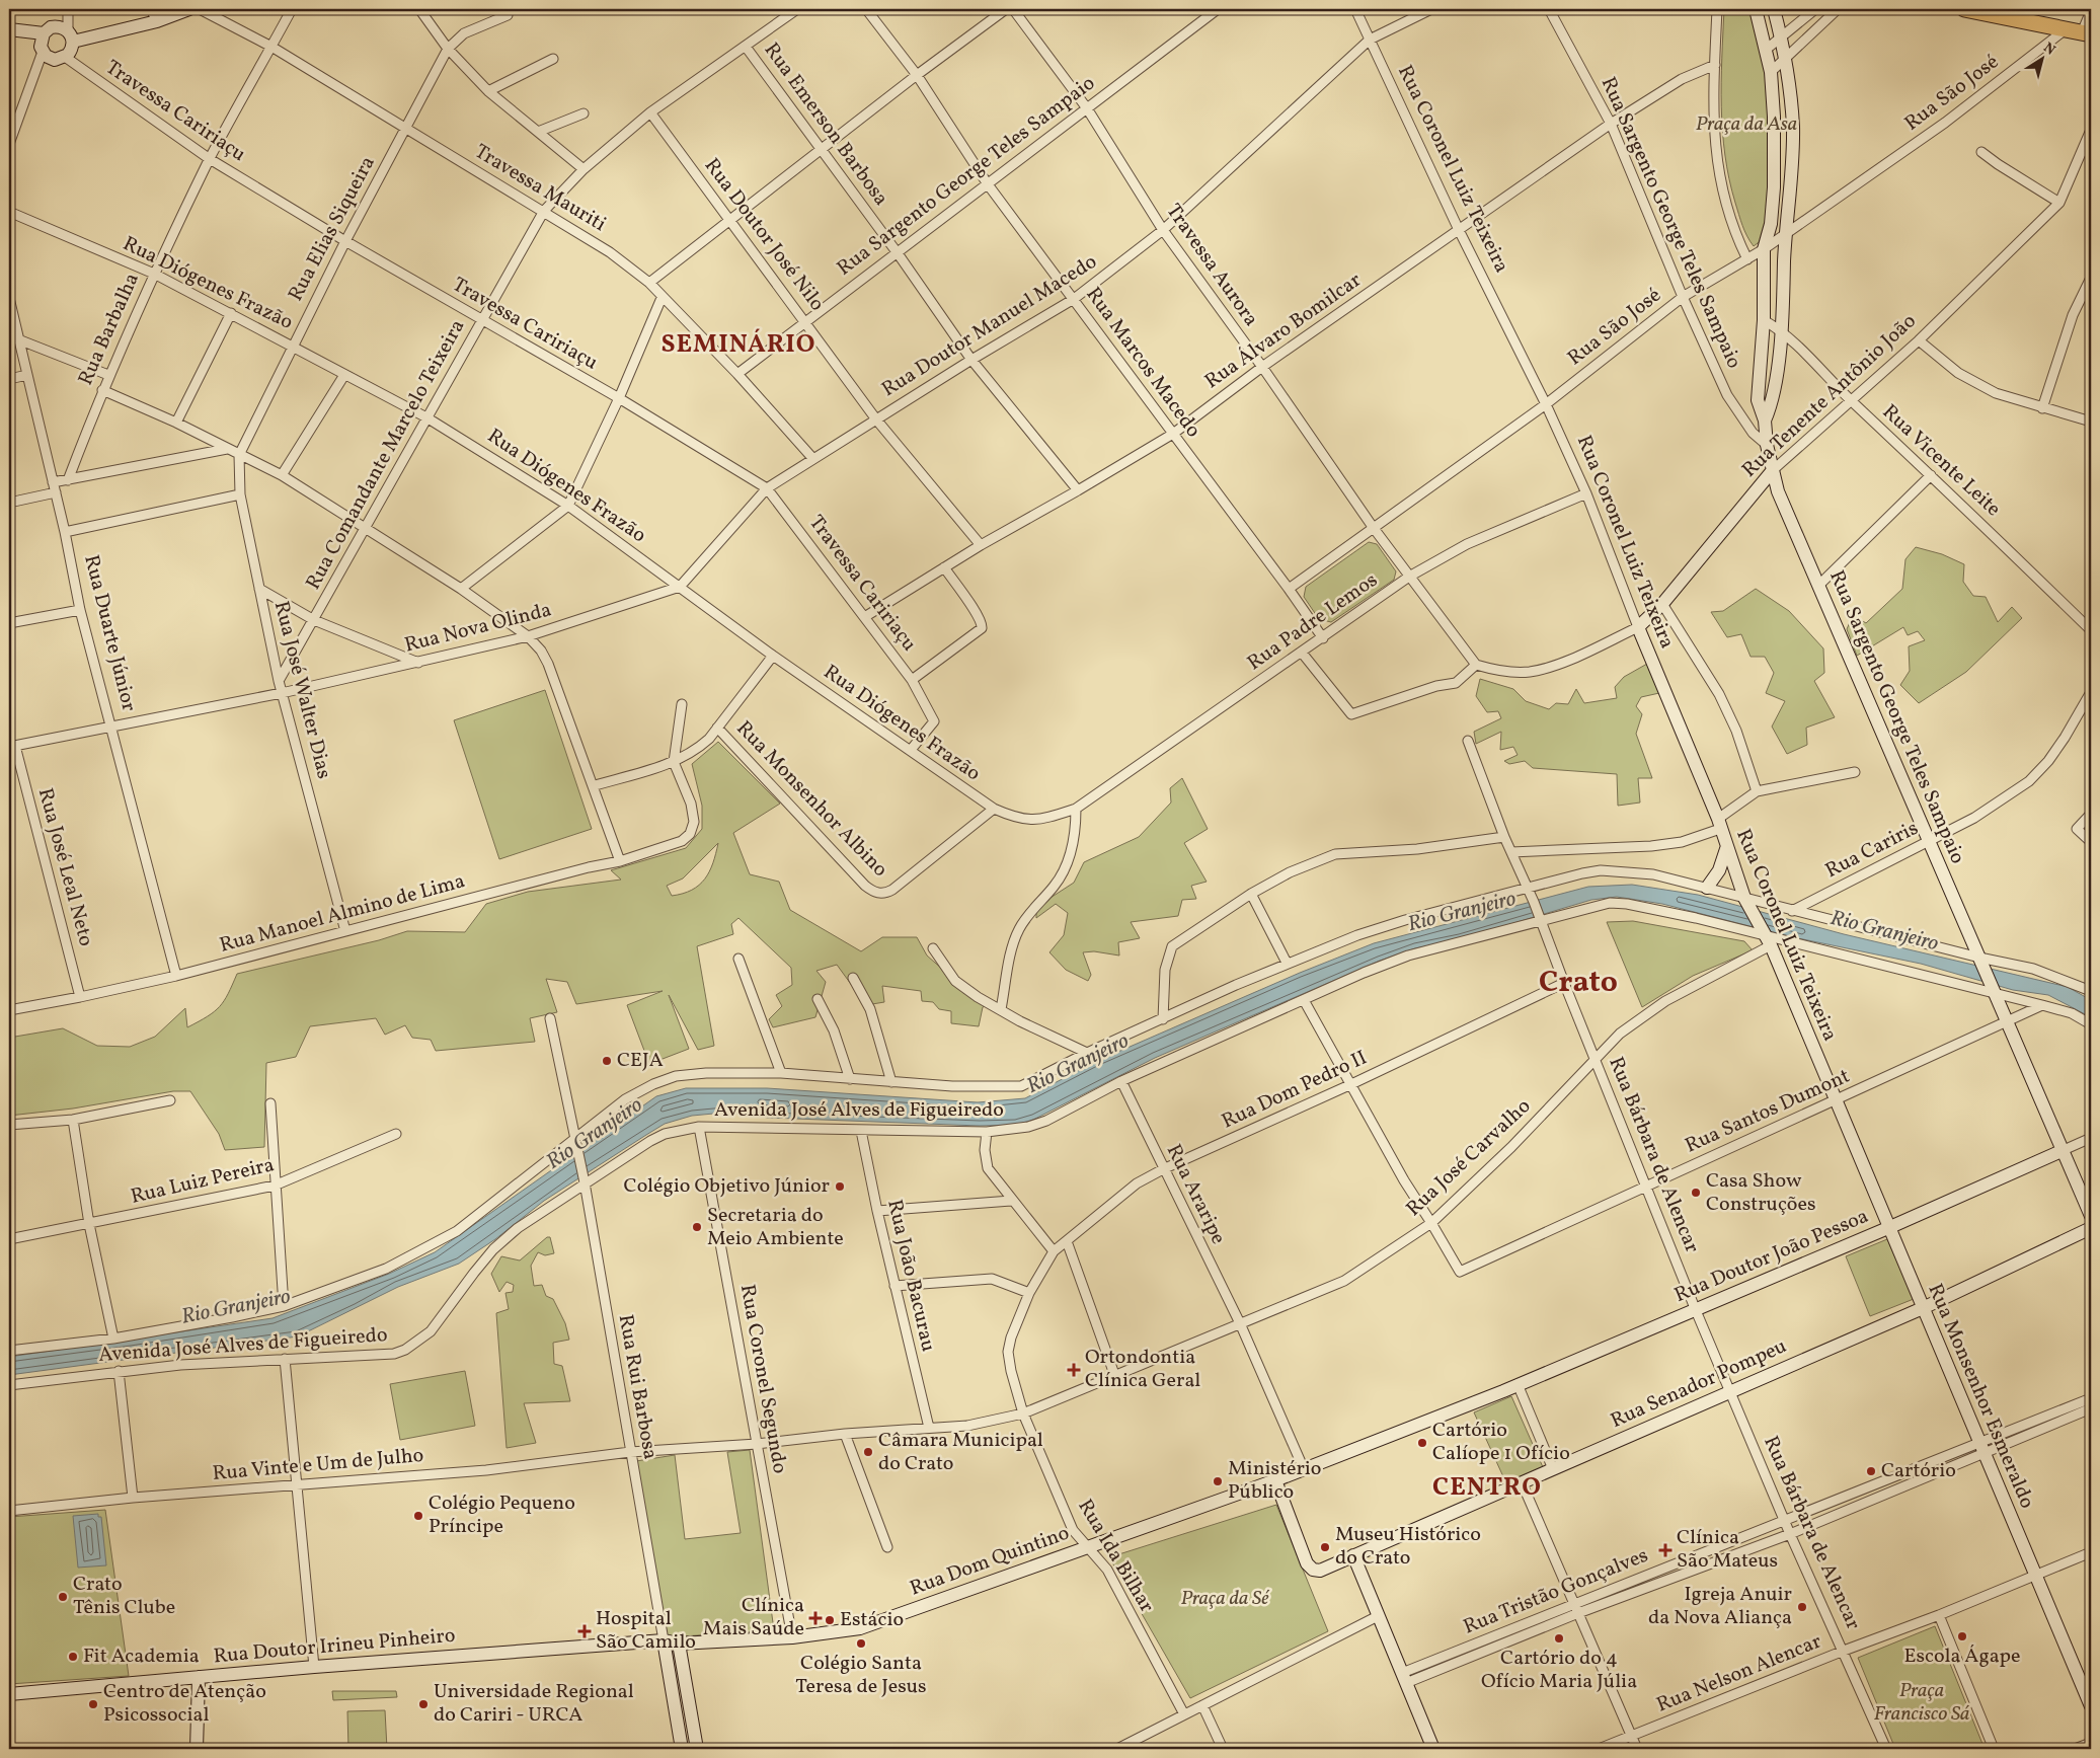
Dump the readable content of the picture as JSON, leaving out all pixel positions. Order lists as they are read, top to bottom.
{
  "streets": {
    "main road": [
      "Rua Coronel Luiz Teixeira",
      "Rua Sargento George Teles Sampaio",
      "Rua Tenente Antônio João",
      "Rua Doutor João Pessoa",
      "Rua Senador Pompeu",
      "Rua Monsenhor Esmeraldo",
      "Rua Dom Quintino",
      "Rua Doutor Irineu Pinheiro"
    ],
    "street": [
      "Rua São José",
      "Travessa Caririaçu",
      "Rua Emerson Barbosa",
      "Travessa Mauriti",
      "Rua Elias Siqueira",
      "Rua Doutor José Nilo",
      "Travessa Aurora",
      "Rua Diógenes Frazão",
      "Rua Doutor Manuel Macedo",
      "Rua Barbalha",
      "Rua Álvaro Bomilcar",
      "Rua Marcos Macedo",
      "Rua Comandante Marcelo Teixeira",
      "Rua Vicente Leite",
      "Rua Padre Lemos",
      "Rua Nova Olinda",
      "Rua Duarte Júnior",
      "Rua José Walter Dias",
      "Rua Monsenhor Albino",
      "Rua Cariris",
      "Rua José Leal Neto",
      "Rua Manoel Almino de Lima",
      "Rua Dom Pedro II",
      "Avenida José Alves de Figueiredo",
      "Rua Santos Dumont",
      "Rua Bárbara de Alencar",
      "Rua José Carvalho",
      "Rua Luiz Pereira",
      "Rua Araripe",
      "Rua João Bacurau",
      "Rua Coronel Segundo",
      "Rua Rui Barbosa",
      "Rua Vinte e Um de Julho",
      "Rua Ida Bilhar",
      "Rua Tristão Gonçalves",
      "Rua Nelson Alencar"
    ]
  },
  "crossings": [
    ["Rua São José", "Rua Coronel Luiz Teixeira"],
    ["Rua São José", "Rua Sargento George Teles Sampaio"],
    ["Rua São José", "Travessa Aurora"],
    ["Rua São José", "Rua Marcos Macedo"],
    ["Travessa Caririaçu", "Rua Elias Siqueira"],
    ["Travessa Caririaçu", "Rua Diógenes Frazão"],
    ["Travessa Caririaçu", "Rua Doutor Manuel Macedo"],
    ["Travessa Caririaçu", "Rua Barbalha"],
    ["Travessa Caririaçu", "Rua Álvaro Bomilcar"],
    ["Travessa Caririaçu", "Rua Comandante Marcelo Teixeira"],
    ["Rua Emerson Barbosa", "Rua Sargento George Teles Sampaio"],
    ["Rua Emerson Barbosa", "Rua Doutor Manuel Macedo"],
    ["Rua Emerson Barbosa", "Rua Álvaro Bomilcar"],
    ["Rua Emerson Barbosa", "Rua Comandante Marcelo Teixeira"],
    ["Rua Coronel Luiz Teixeira", "Rua Doutor Manuel Macedo"],
    ["Rua Coronel Luiz Teixeira", "Rua Álvaro Bomilcar"],
    ["Rua Coronel Luiz Teixeira", "Rua Tenente Antônio João"],
    ["Rua Coronel Luiz Teixeira", "Rua Padre Lemos"],
    ["Rua Coronel Luiz Teixeira", "Avenida José Alves de Figueiredo"],
    ["Rua Coronel Luiz Teixeira", "Rua Santos Dumont"],
    ["Rua Coronel Luiz Teixeira", "Rua José Carvalho"],
    ["Rua Coronel Luiz Teixeira", "Rua Monsenhor Esmeraldo"],
    ["Rua Sargento George Teles Sampaio", "Travessa Mauriti"],
    ["Rua Sargento George Teles Sampaio", "Rua Doutor José Nilo"],
    ["Rua Sargento George Teles Sampaio", "Travessa Aurora"],
    ["Rua Sargento George Teles Sampaio", "Rua Álvaro Bomilcar"],
    ["Rua Sargento George Teles Sampaio", "Rua Marcos Macedo"],
    ["Rua Sargento George Teles Sampaio", "Rua Tenente Antônio João"],
    ["Rua Sargento George Teles Sampaio", "Rua Cariris"],
    ["Rua Sargento George Teles Sampaio", "Avenida José Alves de Figueiredo"],
    ["Rua Sargento George Teles Sampaio", "Rua Santos Dumont"],
    ["Rua Sargento George Teles Sampaio", "Rua Doutor João Pessoa"],
    ["Travessa Mauriti", "Rua Elias Siqueira"],
    ["Travessa Mauriti", "Rua Doutor Manuel Macedo"],
    ["Travessa Mauriti", "Rua Barbalha"],
    ["Travessa Mauriti", "Rua Comandante Marcelo Teixeira"],
    ["Rua Elias Siqueira", "Rua Diógenes Frazão"],
    ["Rua Elias Siqueira", "Rua José Walter Dias"],
    ["Rua Doutor José Nilo", "Rua Doutor Manuel Macedo"],
    ["Rua Doutor José Nilo", "Rua Álvaro Bomilcar"],
    ["Rua Doutor José Nilo", "Rua Comandante Marcelo Teixeira"],
    ["Travessa Aurora", "Rua Doutor Manuel Macedo"],
    ["Travessa Aurora", "Rua Álvaro Bomilcar"],
    ["Travessa Aurora", "Rua Tenente Antônio João"],
    ["Travessa Aurora", "Rua Padre Lemos"],
    ["Rua Diógenes Frazão", "Rua Doutor Manuel Macedo"],
    ["Rua Diógenes Frazão", "Rua Barbalha"],
    ["Rua Diógenes Frazão", "Rua Comandante Marcelo Teixeira"],
    ["Rua Diógenes Frazão", "Rua Padre Lemos"],
    ["Rua Diógenes Frazão", "Rua Nova Olinda"],
    ["Rua Diógenes Frazão", "Rua Monsenhor Albino"],
    ["Rua Doutor Manuel Macedo", "Rua Marcos Macedo"],
    ["Rua Doutor Manuel Macedo", "Rua Nova Olinda"],
    ["Rua Álvaro Bomilcar", "Rua Marcos Macedo"],
    ["Rua Marcos Macedo", "Rua Padre Lemos"],
    ["Rua Tenente Antônio João", "Rua Vicente Leite"],
    ["Rua Comandante Marcelo Teixeira", "Rua José Walter Dias"],
    ["Rua Nova Olinda", "Rua Duarte Júnior"],
    ["Rua Nova Olinda", "Rua José Walter Dias"],
    ["Rua Nova Olinda", "Rua José Leal Neto"],
    ["Rua Duarte Júnior", "Rua Manoel Almino de Lima"],
    ["Rua José Walter Dias", "Rua Manoel Almino de Lima"],
    ["Rua Cariris", "Avenida José Alves de Figueiredo"],
    ["Rua José Leal Neto", "Rua Manoel Almino de Lima"],
    ["Rua Dom Pedro II", "Rua Bárbara de Alencar"],
    ["Rua Dom Pedro II", "Rua Araripe"],
    ["Rua Dom Pedro II", "Rua Ida Bilhar"],
    ["Avenida José Alves de Figueiredo", "Rua Santos Dumont"],
    ["Avenida José Alves de Figueiredo", "Rua Bárbara de Alencar"],
    ["Avenida José Alves de Figueiredo", "Rua José Carvalho"],
    ["Avenida José Alves de Figueiredo", "Rua Araripe"],
    ["Avenida José Alves de Figueiredo", "Rua João Bacurau"],
    ["Avenida José Alves de Figueiredo", "Rua Coronel Segundo"],
    ["Avenida José Alves de Figueiredo", "Rua Rui Barbosa"],
    ["Rua Santos Dumont", "Rua Bárbara de Alencar"],
    ["Rua Santos Dumont", "Rua José Carvalho"],
    ["Rua Santos Dumont", "Rua Monsenhor Esmeraldo"],
    ["Rua Bárbara de Alencar", "Rua José Carvalho"],
    ["Rua Bárbara de Alencar", "Rua Doutor João Pessoa"],
    ["Rua Bárbara de Alencar", "Rua Senador Pompeu"],
    ["Rua Bárbara de Alencar", "Rua Tristão Gonçalves"],
    ["Rua Bárbara de Alencar", "Rua Nelson Alencar"],
    ["Rua José Carvalho", "Rua Araripe"],
    ["Rua José Carvalho", "Rua João Bacurau"],
    ["Rua José Carvalho", "Rua Vinte e Um de Julho"],
    ["Rua José Carvalho", "Rua Ida Bilhar"],
    ["Rua Araripe", "Rua Doutor João Pessoa"],
    ["Rua Araripe", "Rua Dom Quintino"],
    ["Rua Doutor João Pessoa", "Rua Monsenhor Esmeraldo"],
    ["Rua Doutor João Pessoa", "Rua Dom Quintino"],
    ["Rua Coronel Segundo", "Rua Vinte e Um de Julho"],
    ["Rua Coronel Segundo", "Rua Dom Quintino"],
    ["Rua Senador Pompeu", "Rua Monsenhor Esmeraldo"],
    ["Rua Senador Pompeu", "Rua Dom Quintino"],
    ["Rua Rui Barbosa", "Rua Vinte e Um de Julho"],
    ["Rua Rui Barbosa", "Rua Doutor Irineu Pinheiro"],
    ["Rua Monsenhor Esmeraldo", "Rua Tristão Gonçalves"],
    ["Rua Monsenhor Esmeraldo", "Rua Nelson Alencar"],
    ["Rua Ida Bilhar", "Rua Dom Quintino"],
    ["Rua Dom Quintino", "Rua Doutor Irineu Pinheiro"]
  ],
  "districts": ["SEMINÁRIO", "Crato", "CENTRO"],
  "water": ["Rio Granjeiro"],
  "parks": ["Praça da Asa", "Praça da Sé", "Praça Francisco Sá"],
  "places": {
    "other": [
      "CEJA",
      "Colégio Objetivo Júnior",
      "Casa Show Construções",
      "Secretaria do Meio Ambiente",
      "Cartório Calíope 1 Ofício",
      "Câmara Municipal do Crato",
      "Cartório",
      "Ministério Público",
      "Colégio Pequeno Príncipe",
      "Museu Histórico do Crato",
      "Crato Tênis Clube",
      "Igreja Anuir da Nova Aliança",
      "Estácio",
      "Escola Ágape",
      "Cartório do 4 Ofício Maria Júlia",
      "Colégio Santa Teresa de Jesus",
      "Fit Academia",
      "Centro de Atenção Psicossocial",
      "Universidade Regional do Cariri - URCA"
    ],
    "health": [
      "Ortondontia Clínica Geral",
      "Clínica São Mateus",
      "Clínica Mais Saúde",
      "Hospital São Camilo"
    ]
  },
  "north": "top right"
}
